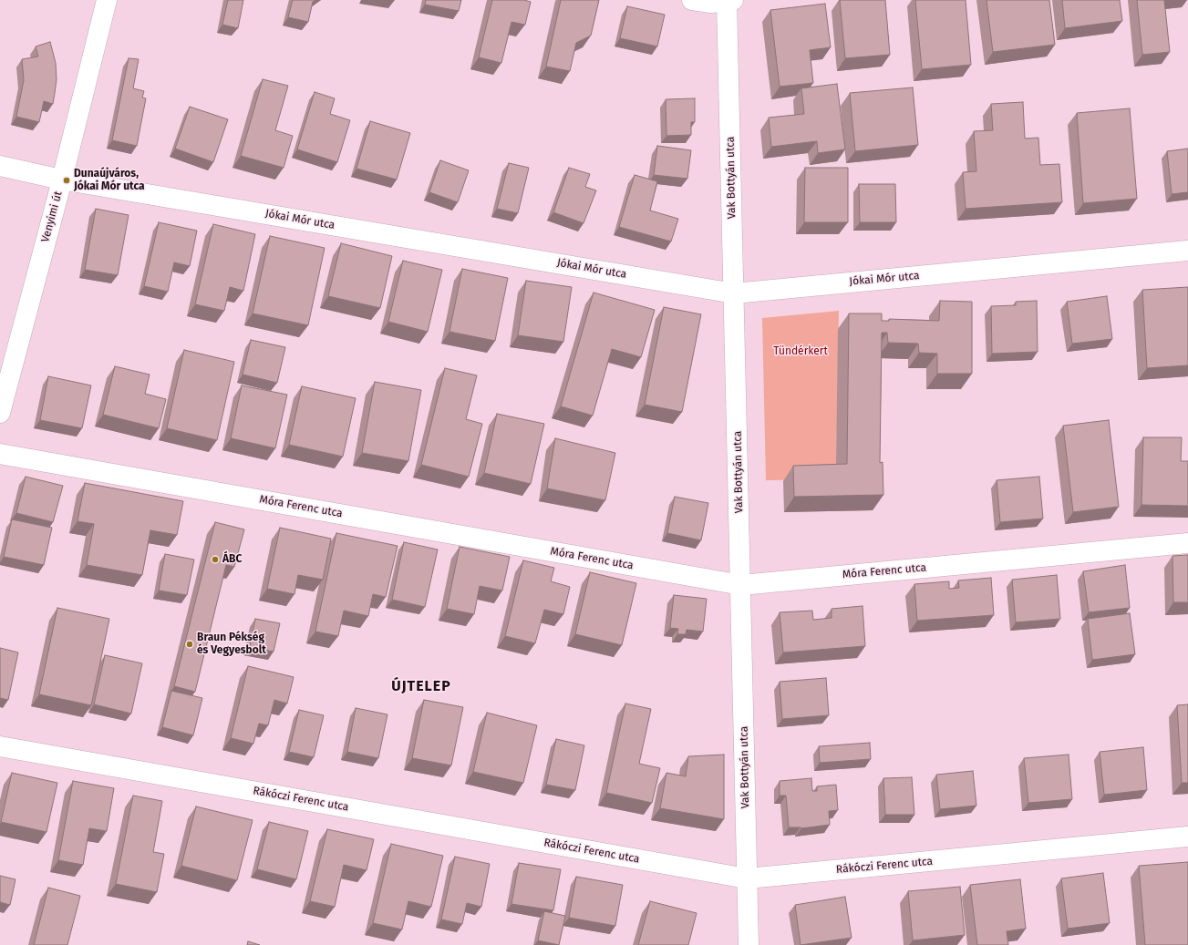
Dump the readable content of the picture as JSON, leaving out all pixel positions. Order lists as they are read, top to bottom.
{
  "streets": {
    "street": [
      "Vak Bottyán utca",
      "Venyimi út",
      "Jókai Mór utca",
      "Móra Ferenc utca",
      "Rákóczi Ferenc utca"
    ]
  },
  "crossings": [
    ["Vak Bottyán utca", "Jókai Mór utca"],
    ["Vak Bottyán utca", "Móra Ferenc utca"],
    ["Vak Bottyán utca", "Rákóczi Ferenc utca"],
    ["Venyimi út", "Jókai Mór utca"]
  ],
  "districts": ["ÚJTELEP"],
  "parks": ["Tündérkert"],
  "places": ["Dunaújváros, Jókai Mór utca", "ÁBC", "Braun Pékség és Vegyesbolt"]
}
